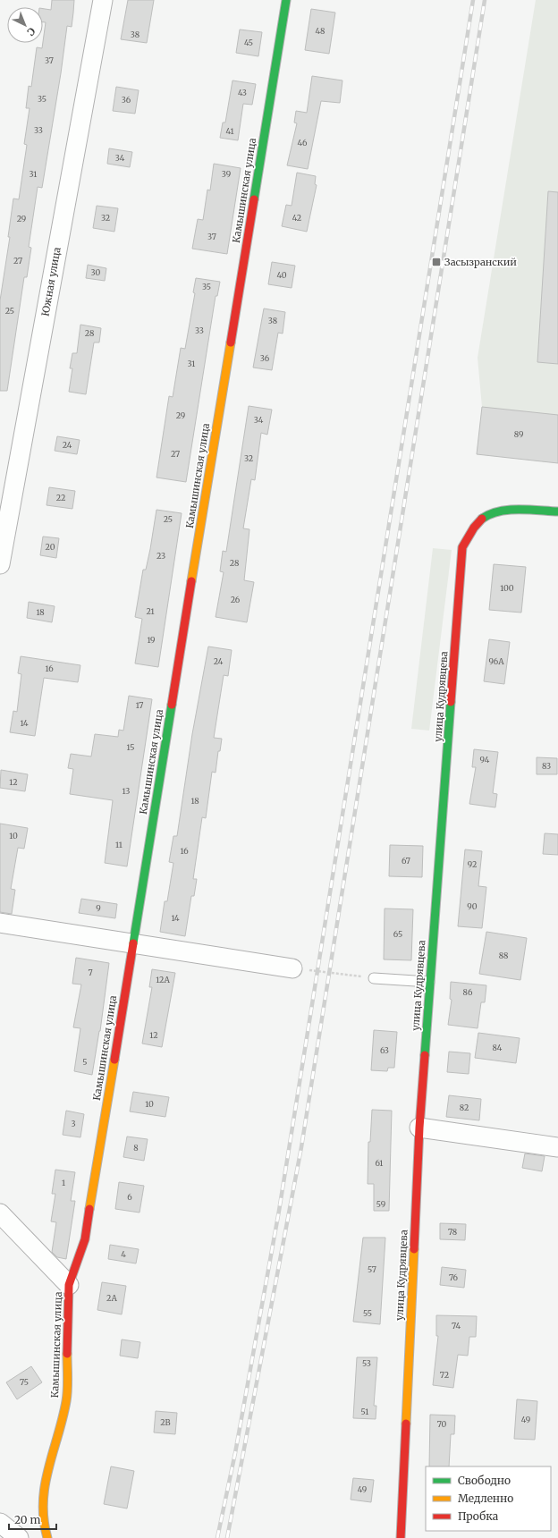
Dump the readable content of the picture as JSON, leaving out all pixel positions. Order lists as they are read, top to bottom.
{
  "streets": {
    "street": ["Камышинская улица", "Южная улица", "улица Кудрявцева"]
  },
  "places": {
    "transit": ["Засызранский"]
  },
  "house_numbers": [
    "48",
    "38",
    "45",
    "37",
    "43",
    "35",
    "36",
    "33",
    "41",
    "46",
    "34",
    "31",
    "39",
    "32",
    "42",
    "29",
    "37",
    "27",
    "30",
    "40",
    "35",
    "25",
    "38",
    "33",
    "28",
    "36",
    "31",
    "29",
    "34",
    "89",
    "24",
    "27",
    "32",
    "22",
    "25",
    "20",
    "23",
    "28",
    "100",
    "26",
    "21",
    "18",
    "19",
    "24",
    "96А",
    "16",
    "17",
    "14",
    "15",
    "94",
    "83",
    "12",
    "13",
    "18",
    "10",
    "11",
    "16",
    "67",
    "92",
    "90",
    "9",
    "14",
    "65",
    "88",
    "7",
    "12А",
    "86",
    "12",
    "84",
    "63",
    "5",
    "10",
    "82",
    "3",
    "8",
    "61",
    "1",
    "6",
    "59",
    "78",
    "4",
    "57",
    "76",
    "2А",
    "55",
    "74",
    "53",
    "72",
    "75",
    "51",
    "49",
    "2В",
    "70",
    "49"
  ],
  "legend": ["Свободно", "Медленно", "Пробка"],
  "scale_bar": "20 m",
  "north": "bottom right"
}
